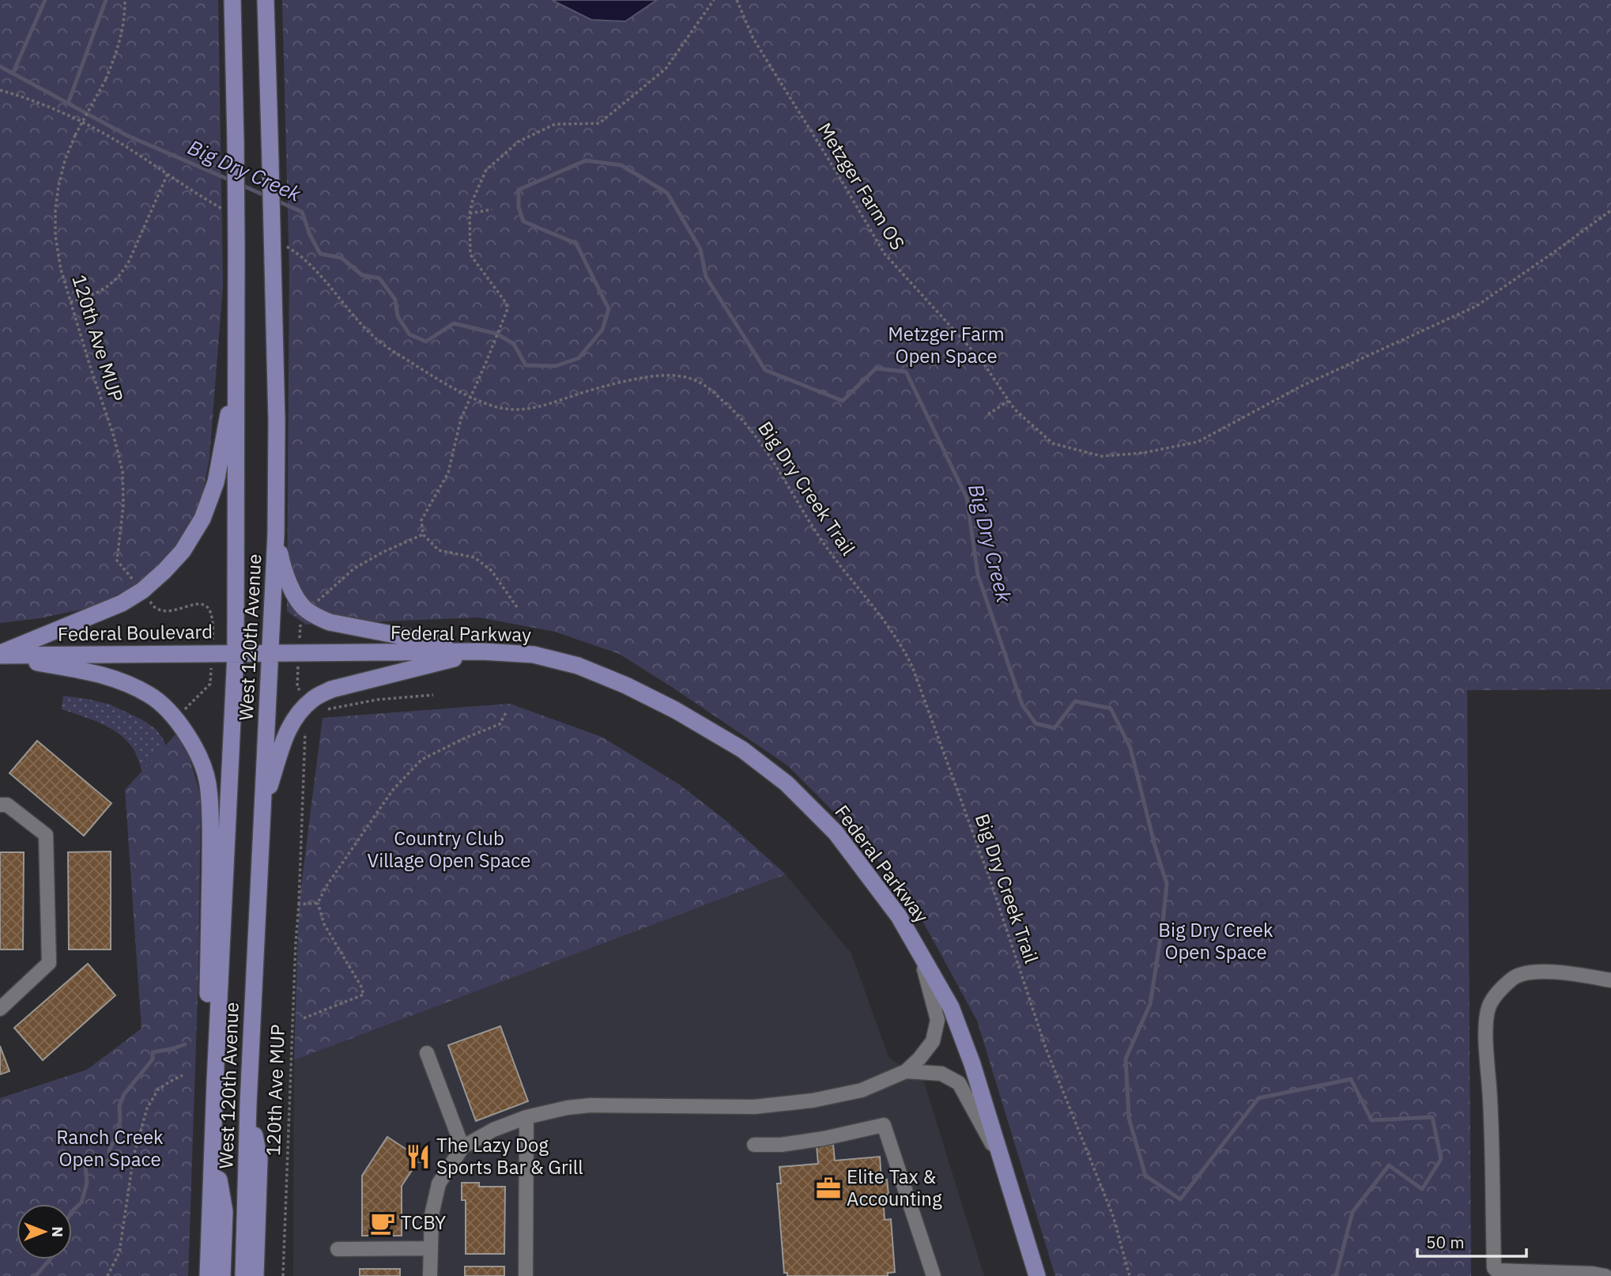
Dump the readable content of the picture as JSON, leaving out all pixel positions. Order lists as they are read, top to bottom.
{
  "streets": {
    "main road": ["Federal Boulevard", "Federal Parkway", "West 120th Avenue"],
    "path": ["Metzger Farm OS", "120th Ave MUP", "Big Dry Creek Trail"]
  },
  "crossings": [
    ["Federal Boulevard", "Federal Parkway"],
    ["Federal Boulevard", "West 120th Avenue"],
    ["Federal Parkway", "West 120th Avenue"]
  ],
  "water": ["Big Dry Creek"],
  "parks": [
    "Metzger Farm Open Space",
    "Country Club Village Open Space",
    "Big Dry Creek Open Space",
    "Ranch Creek Open Space"
  ],
  "places": {
    "restaurant": ["The Lazy Dog Sports Bar & Grill"],
    "office": ["Elite Tax & Accounting"],
    "cafe": ["TCBY"]
  },
  "scale_bar": "50 m",
  "north": "right"
}
